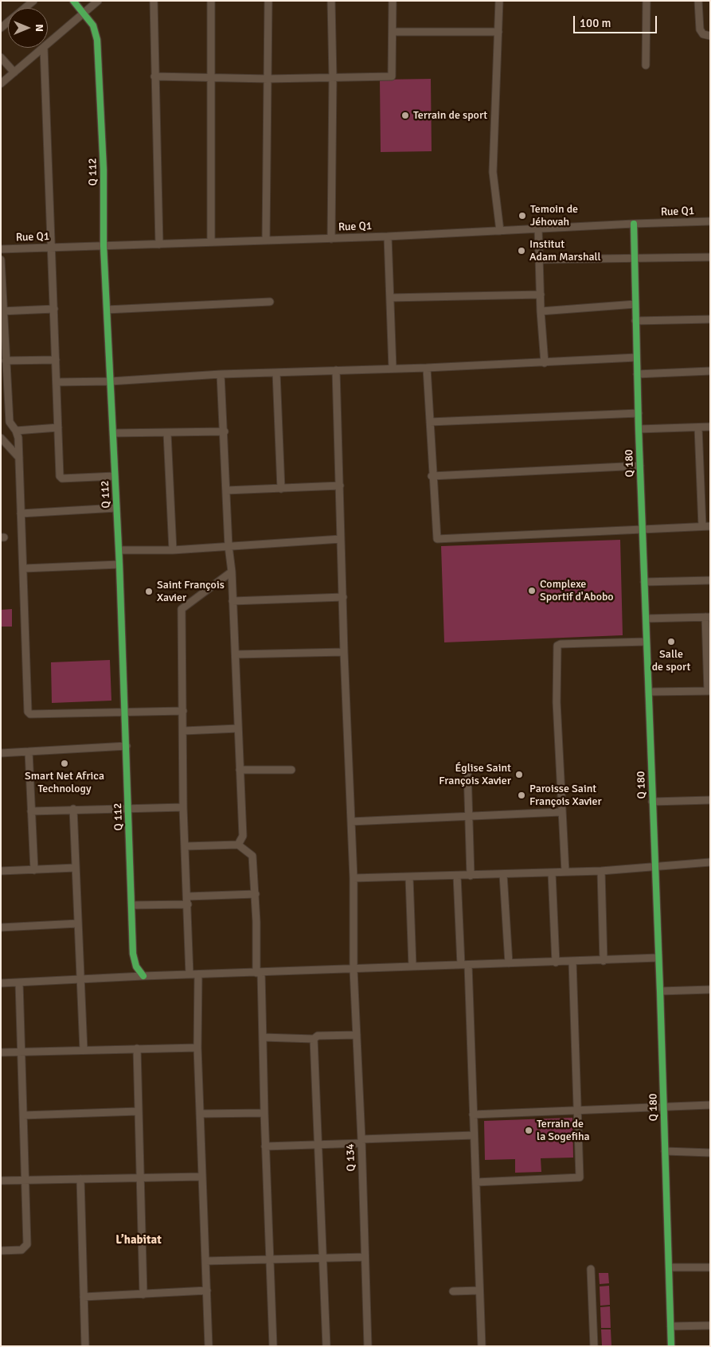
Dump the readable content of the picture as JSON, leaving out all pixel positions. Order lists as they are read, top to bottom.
{
  "streets": {
    "street": [
      "Q 112",
      "Rue Q1",
      "Q 180",
      "Q 134"
    ]
  },
  "crossings": [
    ["Q 112", "Rue Q1"],
    ["Rue Q1", "Q 180"]
  ],
  "districts": ["L’habitat"],
  "places": [
    "Terrain de sport",
    "Temoin de Jéhovah",
    "Institut Adam Marshall",
    "Complexe Sportif d'Abobo",
    "Saint François Xavier",
    "Salle de sport",
    "Smart Net Africa Technology",
    "Église Saint François Xavier",
    "Paroisse Saint François Xavier",
    "Terrain de la Sogefiha"
  ],
  "scale_bar": "100 m",
  "north": "right"
}
